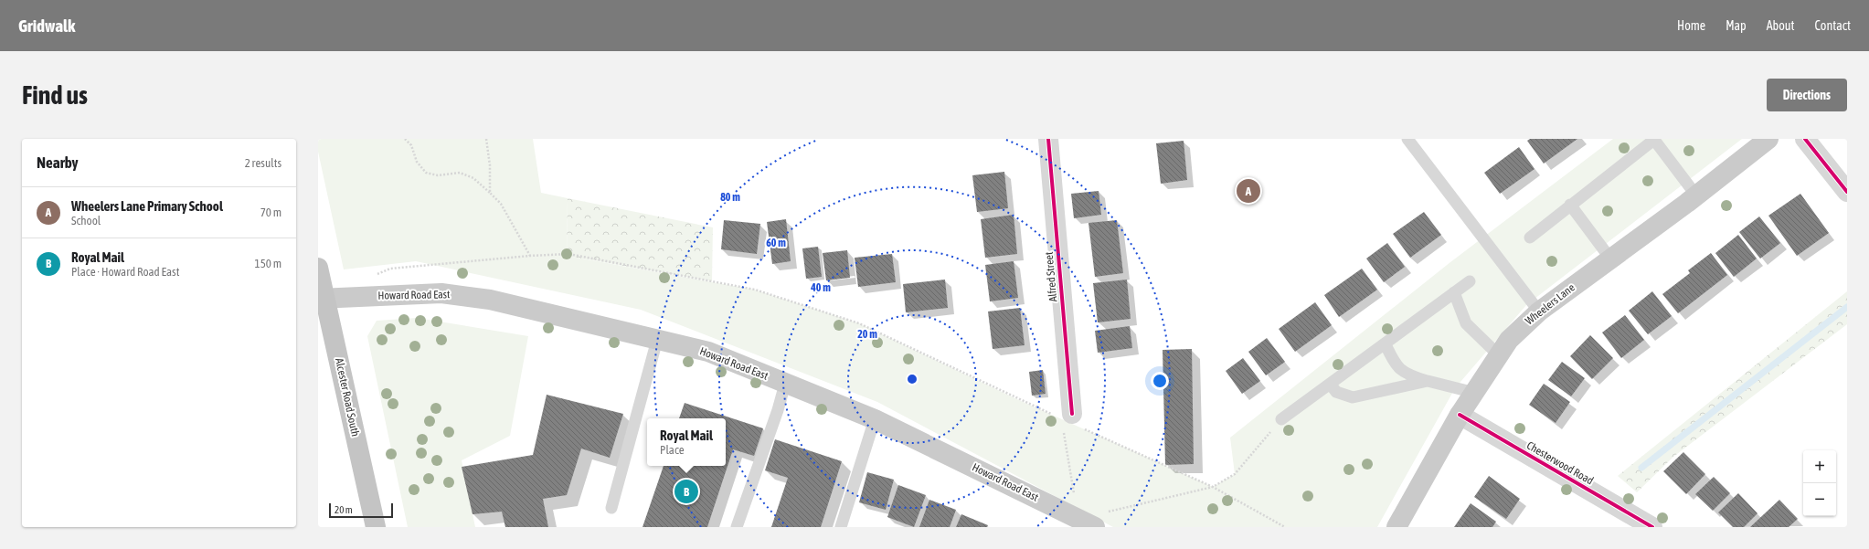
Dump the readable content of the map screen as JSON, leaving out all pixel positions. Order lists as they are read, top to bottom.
{
  "streets": {
    "highway": ["Alcester Road South"],
    "main road": ["Howard Road East", "Wheelers Lane"],
    "street": ["Alfred Street", "Chesterwood Road"]
  },
  "crossings": [
    ["Howard Road East", "Alcester Road South"],
    ["Wheelers Lane", "Chesterwood Road"]
  ],
  "scale_bar": "20 m",
  "page": {
    "header": "Gridwalk",
    "nav": [
      "Home",
      "Map",
      "About",
      "Contact"
    ],
    "buttons": "Directions",
    "title": "Find us",
    "heading": ["Nearby", "2 results"],
    "pins": ["A", "B"],
    "list": [
      {
        "mark": "A",
        "name": "Wheelers Lane Primary School",
        "note": "School",
        "value": "70 m"
      },
      {
        "mark": "B",
        "name": "Royal Mail",
        "note": "Place · Howard Road East",
        "value": "150 m"
      }
    ],
    "popup": ["Royal Mail", "Place"],
    "map_buttons": ["+", "−"],
    "scale": "20 m"
  },
  "rings": [
    "80 m",
    "60 m",
    "40 m",
    "20 m"
  ]
}
